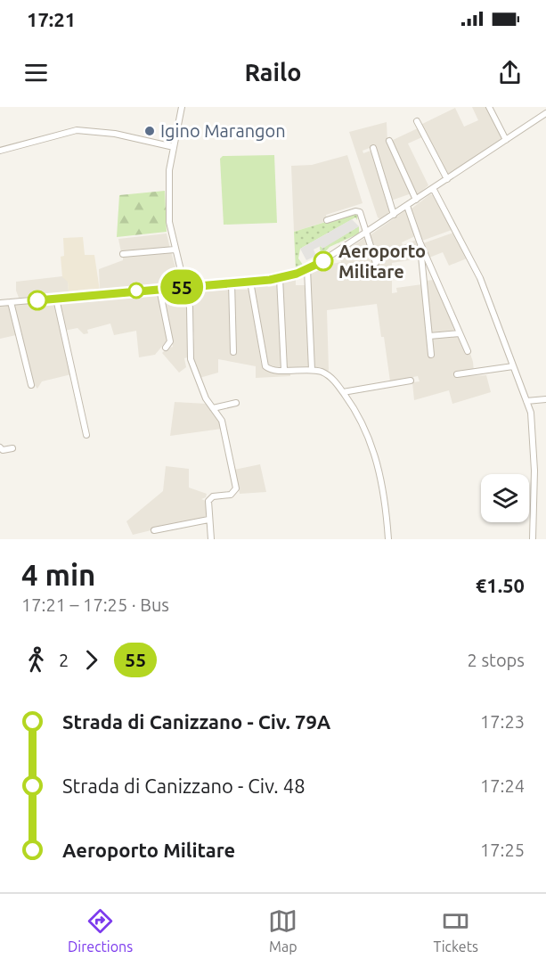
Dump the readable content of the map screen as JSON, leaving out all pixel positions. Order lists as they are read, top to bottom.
{
  "places": ["Igino Marangon", "Aeroporto Militare"],
  "lines": ["bus line 55"],
  "page": {
    "status": "17:21",
    "header": "Railo",
    "on_map": "55",
    "heading": ["4 min", "17:21 – 17:25 · Bus", "€1.50"],
    "legs": ["2", "55", "2 stops"],
    "list": [
      {
        "name": "Strada di Canizzano - Civ. 79A",
        "value": "17:23"
      },
      {
        "name": "Strada di Canizzano - Civ. 48",
        "value": "17:24"
      },
      {
        "name": "Aeroporto Militare",
        "value": "17:25"
      }
    ],
    "tabs": ["Directions", "Map", "Tickets"]
  }
}
